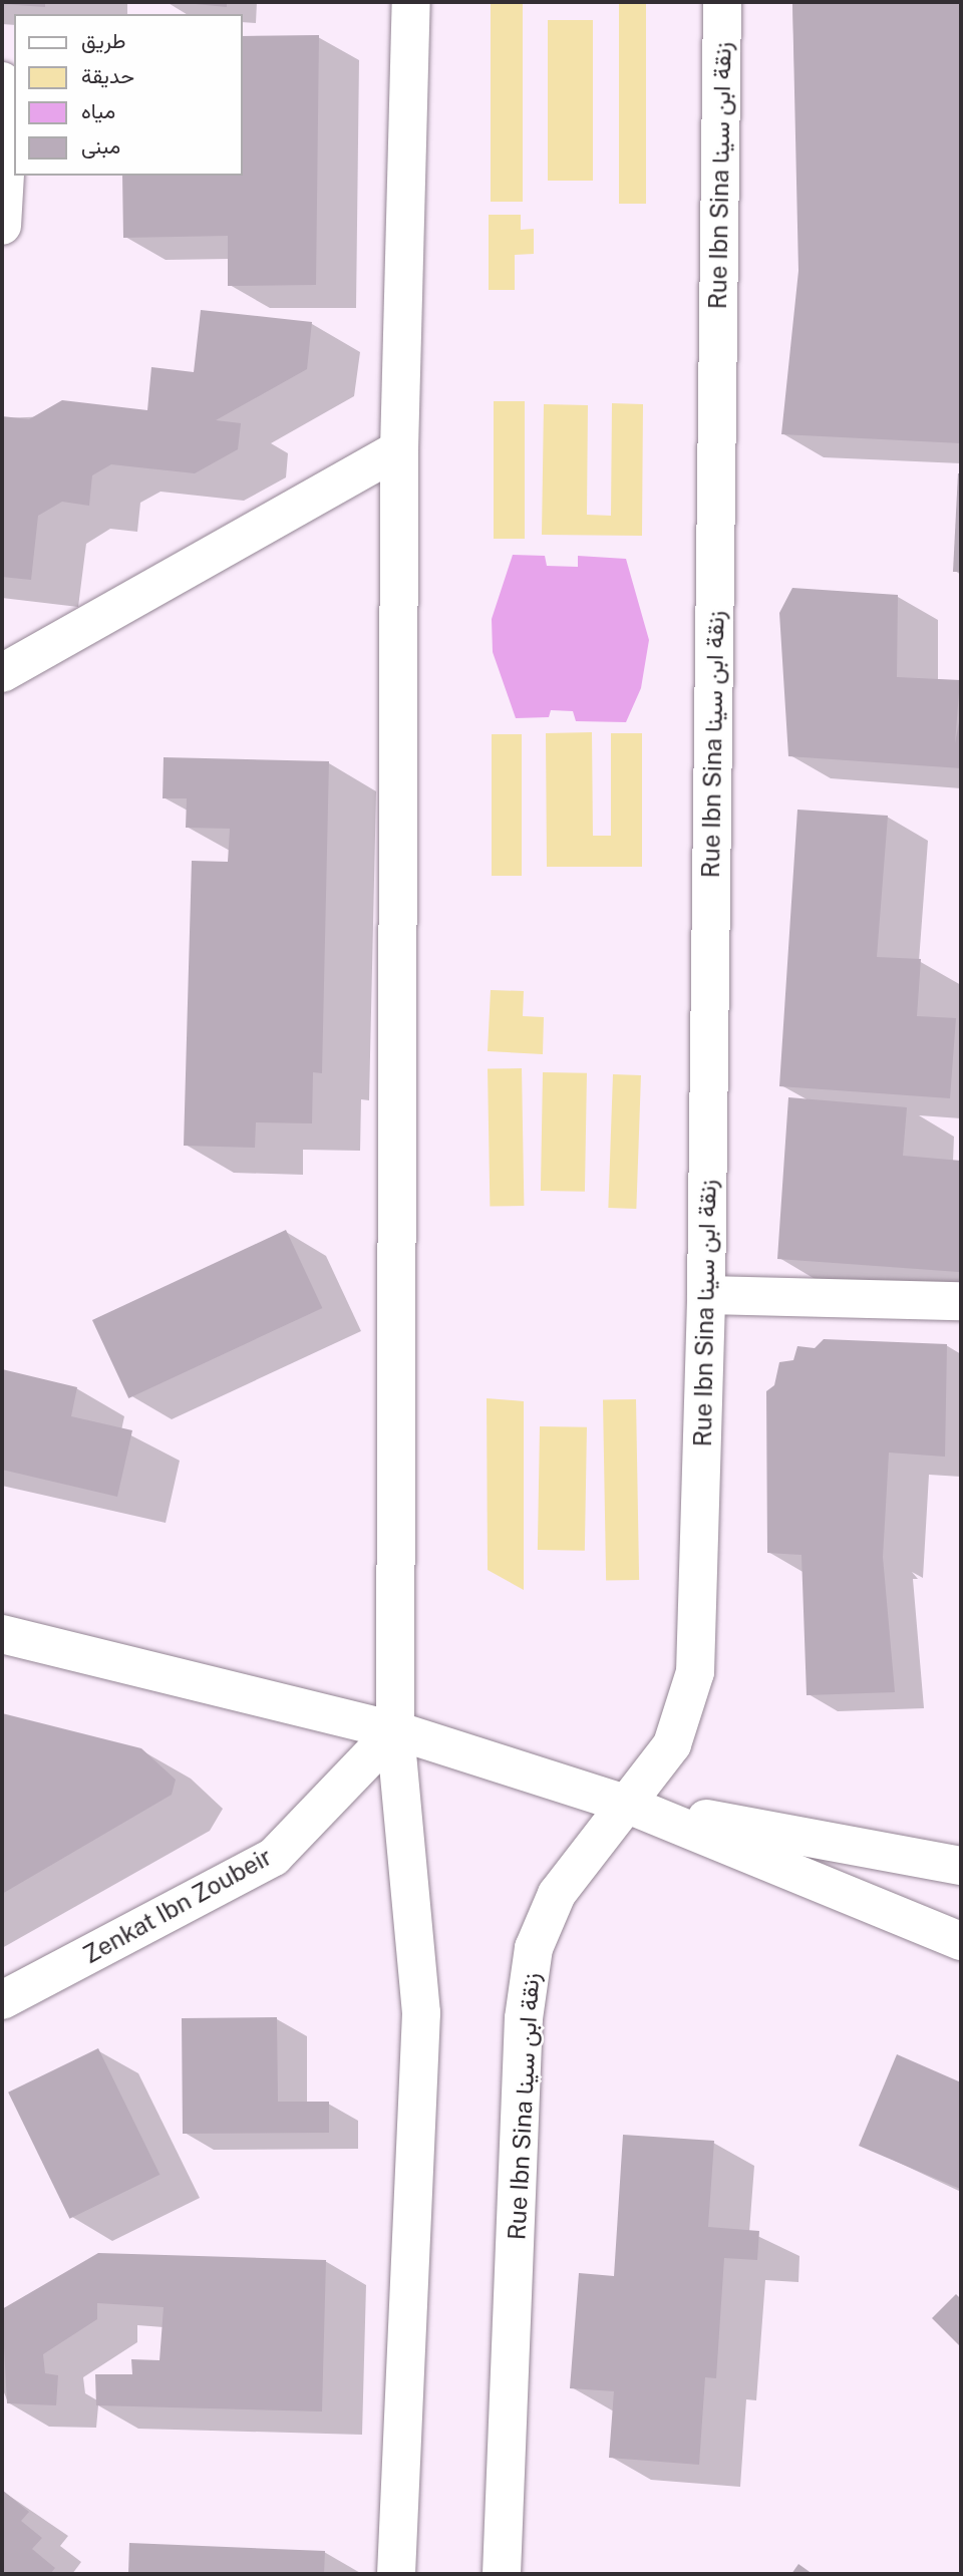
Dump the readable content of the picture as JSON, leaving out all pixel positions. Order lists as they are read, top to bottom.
{
  "streets": {
    "main road": ["Rue Ibn Sina زنقة ابن سينا", "Zenkat Ibn Zoubeir"]
  },
  "legend": [
    "طريق",
    "حديقة",
    "مياه",
    "مبنى"
  ]
}
